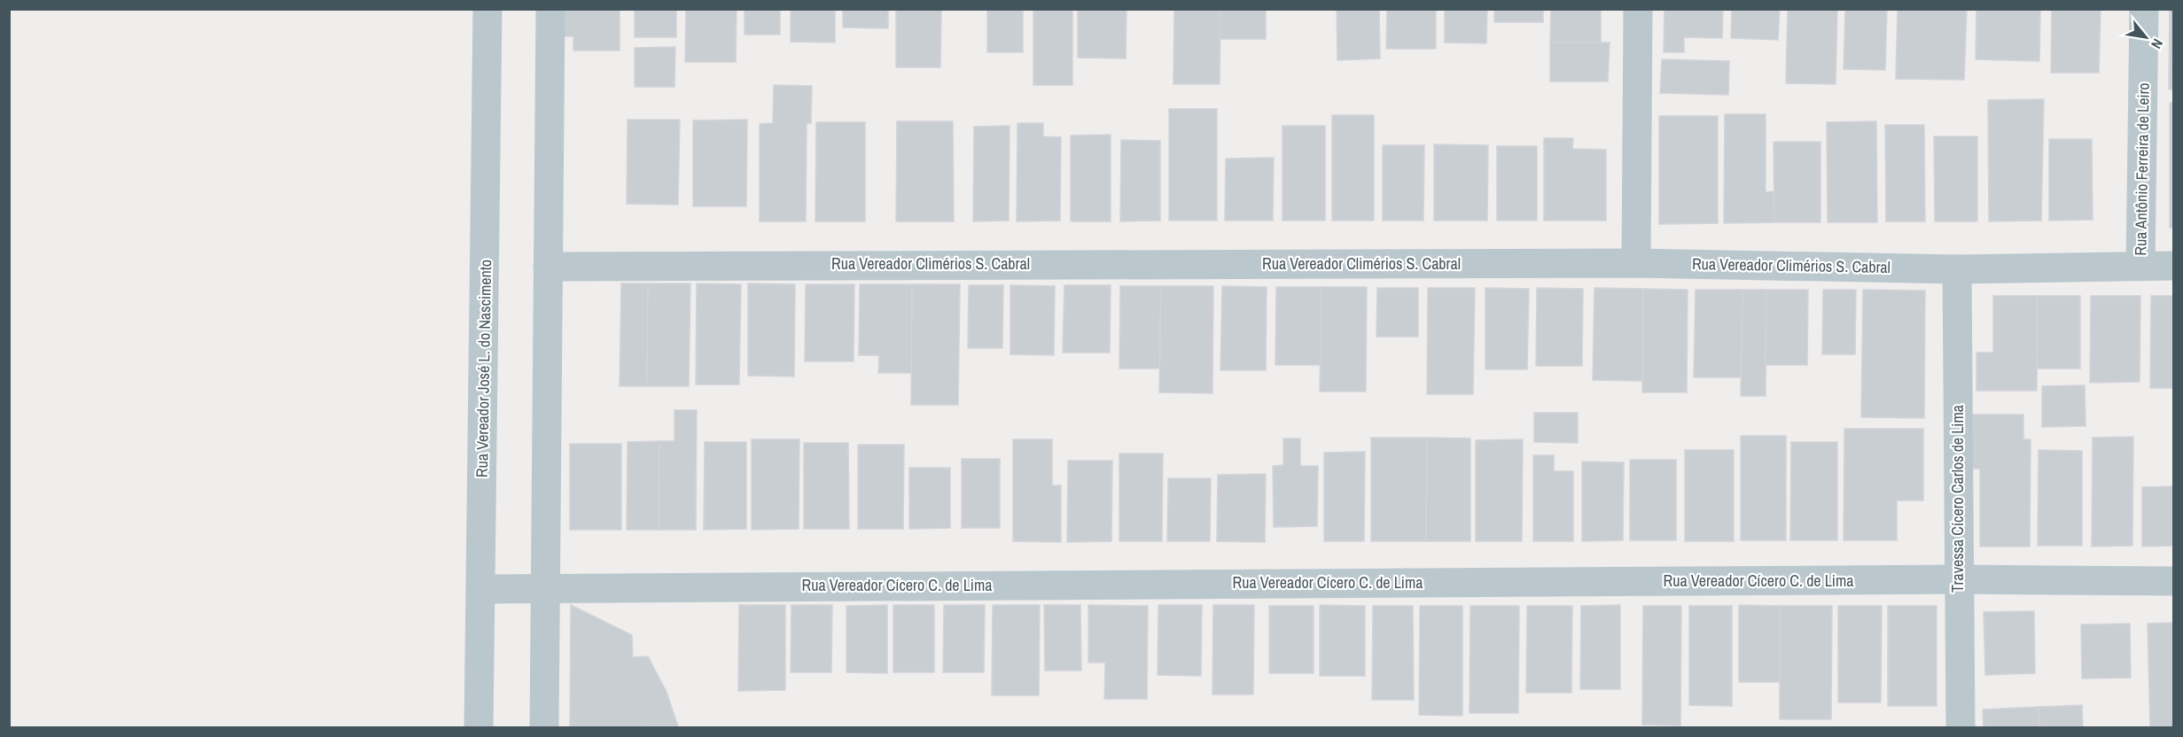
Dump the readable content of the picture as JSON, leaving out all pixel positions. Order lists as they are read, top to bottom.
{
  "streets": {
    "street": [
      "Rua Antônio Ferreira de Leiro",
      "Rua Vereador Climérios S. Cabral",
      "Rua Vereador José L. do Nascimento",
      "Travessa Cícero Carlos de Lima",
      "Rua Vereador Cícero C. de Lima"
    ]
  },
  "crossings": [
    ["Rua Antônio Ferreira de Leiro", "Rua Vereador Climérios S. Cabral"],
    ["Rua Vereador Climérios S. Cabral", "Travessa Cícero Carlos de Lima"],
    ["Rua Vereador José L. do Nascimento", "Rua Vereador Cícero C. de Lima"],
    ["Travessa Cícero Carlos de Lima", "Rua Vereador Cícero C. de Lima"]
  ],
  "north": "bottom right"
}
